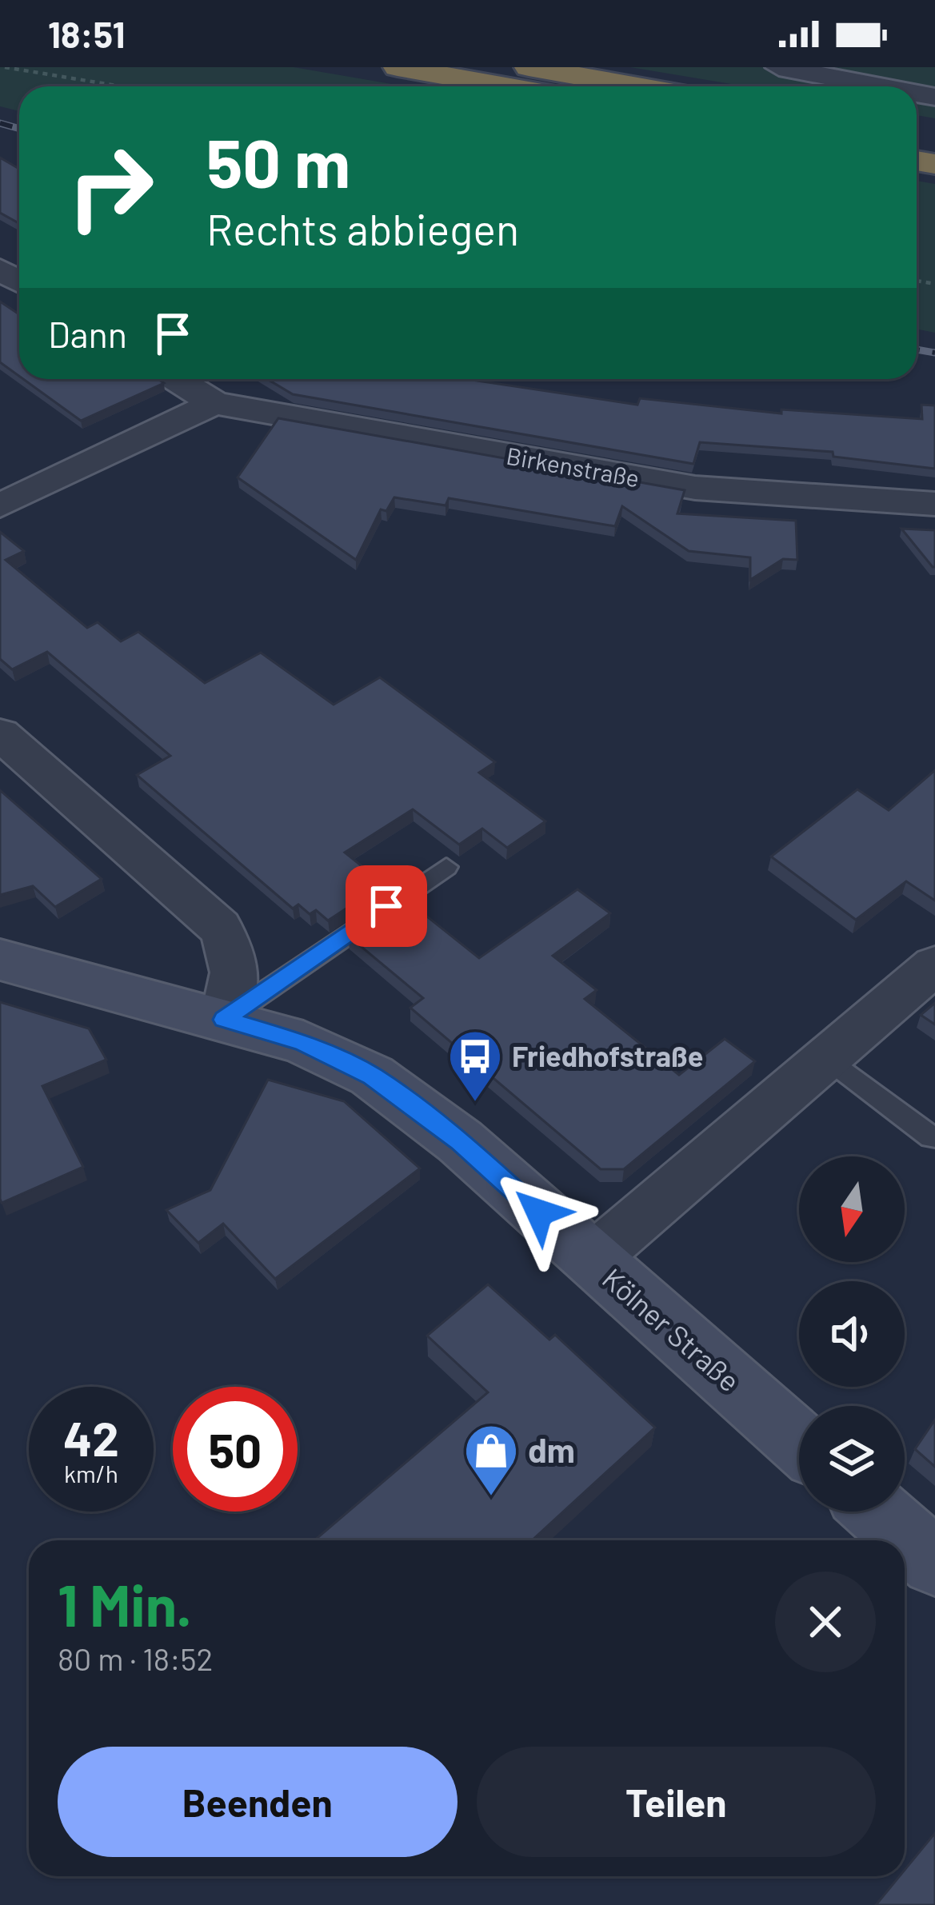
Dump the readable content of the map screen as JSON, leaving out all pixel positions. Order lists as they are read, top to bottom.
{
  "streets": {
    "main road": ["Kölner Straße"],
    "street": ["Birkenstraße"]
  },
  "places": {
    "bus stop": ["Friedhofstraße"],
    "shop": ["dm"]
  },
  "north": "bottom",
  "page": {
    "status": "18:51",
    "turn": ["50 m", "Rechts abbiegen"],
    "then": "Dann",
    "speed": "42 km/h",
    "limit": "50",
    "heading": ["1 Min.", "80 m · 18:52"],
    "buttons": ["Beenden", "Teilen"]
  }
}
